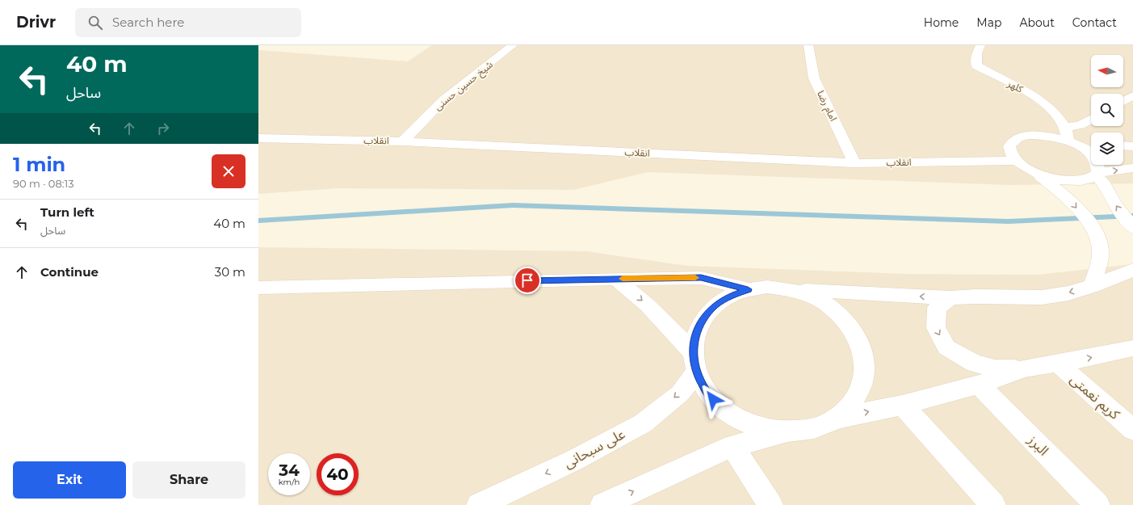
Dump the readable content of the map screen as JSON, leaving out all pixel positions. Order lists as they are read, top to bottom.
{
  "streets": {
    "street": [
      "شیخ حسین حسنی",
      "کلهر",
      "امام رضا",
      "انقلاب",
      "کریم نعمتی",
      "البرز",
      "علی سبحانی"
    ]
  },
  "crossings": [
    ["شیخ حسین حسنی", "انقلاب"],
    ["امام رضا", "انقلاب"]
  ],
  "north": "left",
  "page": {
    "header": "Drivr",
    "search": "Search here",
    "nav": [
      "Home",
      "Map",
      "About",
      "Contact"
    ],
    "turn": ["40 m", "ساحل"],
    "heading": ["1 min", "90 m · 08:13"],
    "list": [
      {
        "name": "Turn left",
        "note": "ساحل",
        "value": "40 m"
      },
      {
        "name": "Continue",
        "value": "30 m"
      }
    ],
    "speed": "34 km/h",
    "limit": "40",
    "buttons": ["Exit", "Share"]
  }
}
